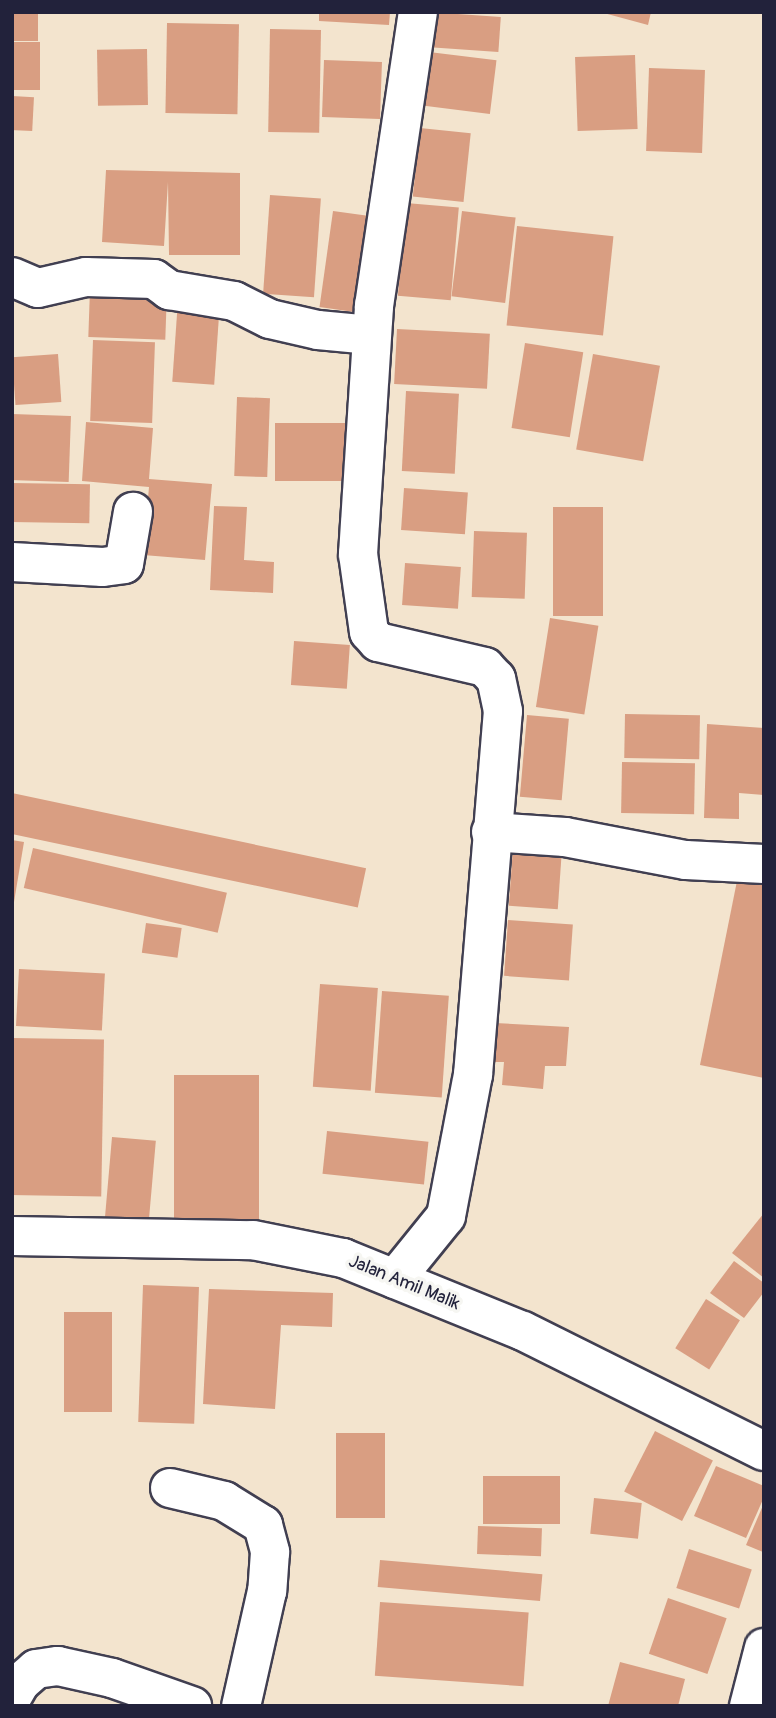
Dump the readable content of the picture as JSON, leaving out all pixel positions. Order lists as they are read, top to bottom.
{
  "streets": {
    "street": ["Jalan Amil Malik"]
  }
}
